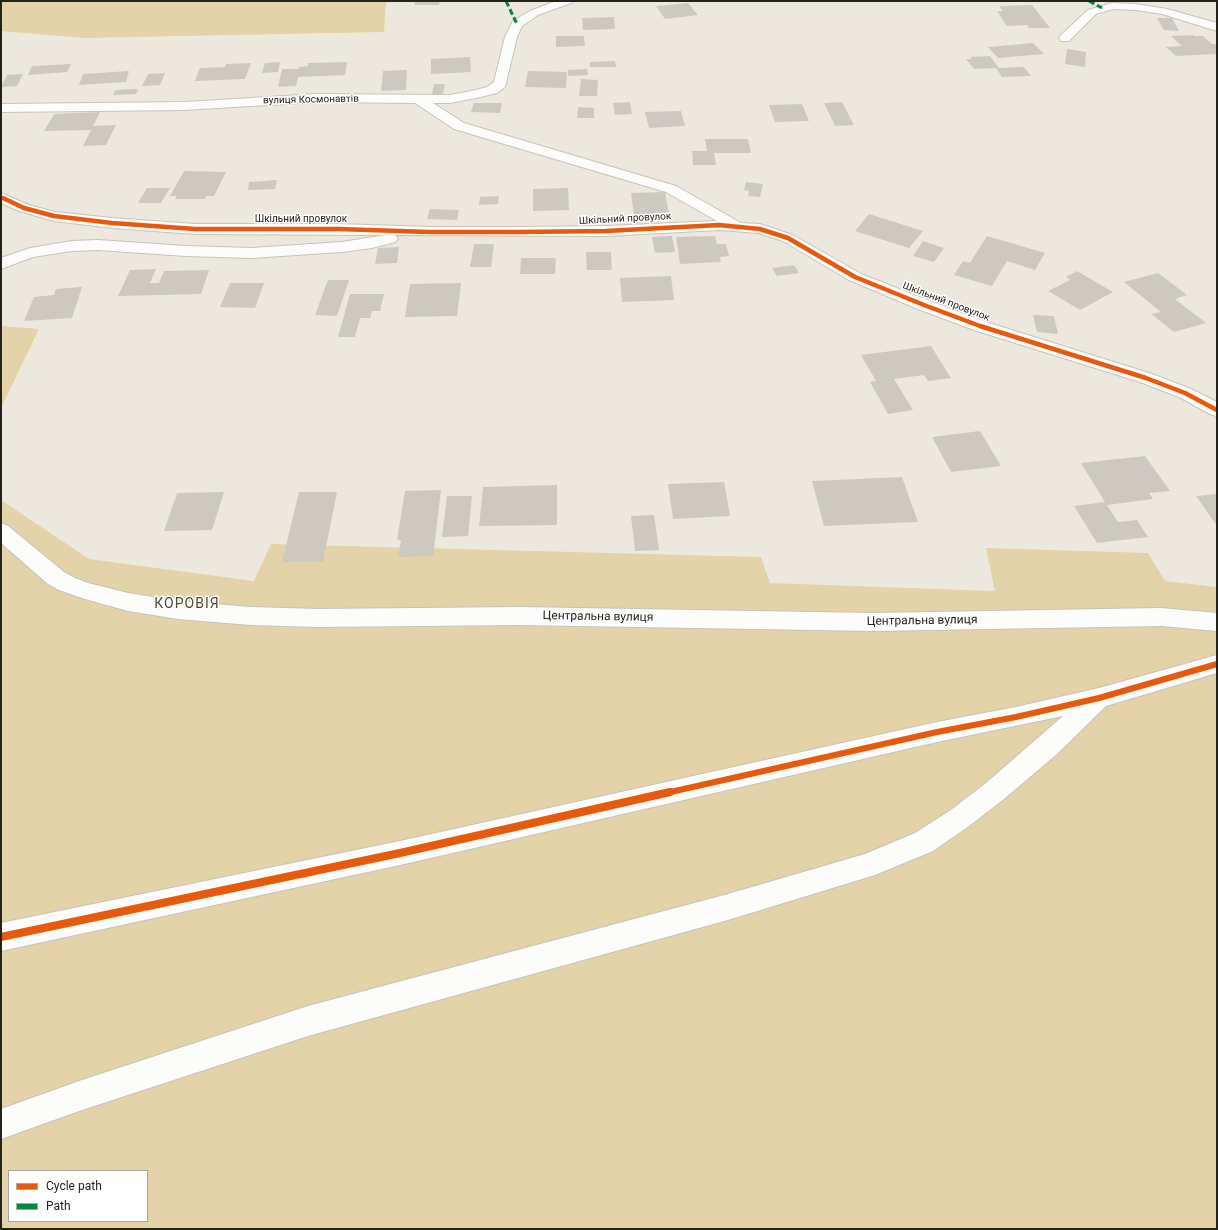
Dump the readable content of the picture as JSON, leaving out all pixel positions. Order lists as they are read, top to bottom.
{
  "streets": {
    "street": ["вулиця Космонавтів", "Шкільний провулок", "Центральна вулиця"]
  },
  "districts": ["КОРОВІЯ"],
  "legend": ["Cycle path", "Path"]
}
